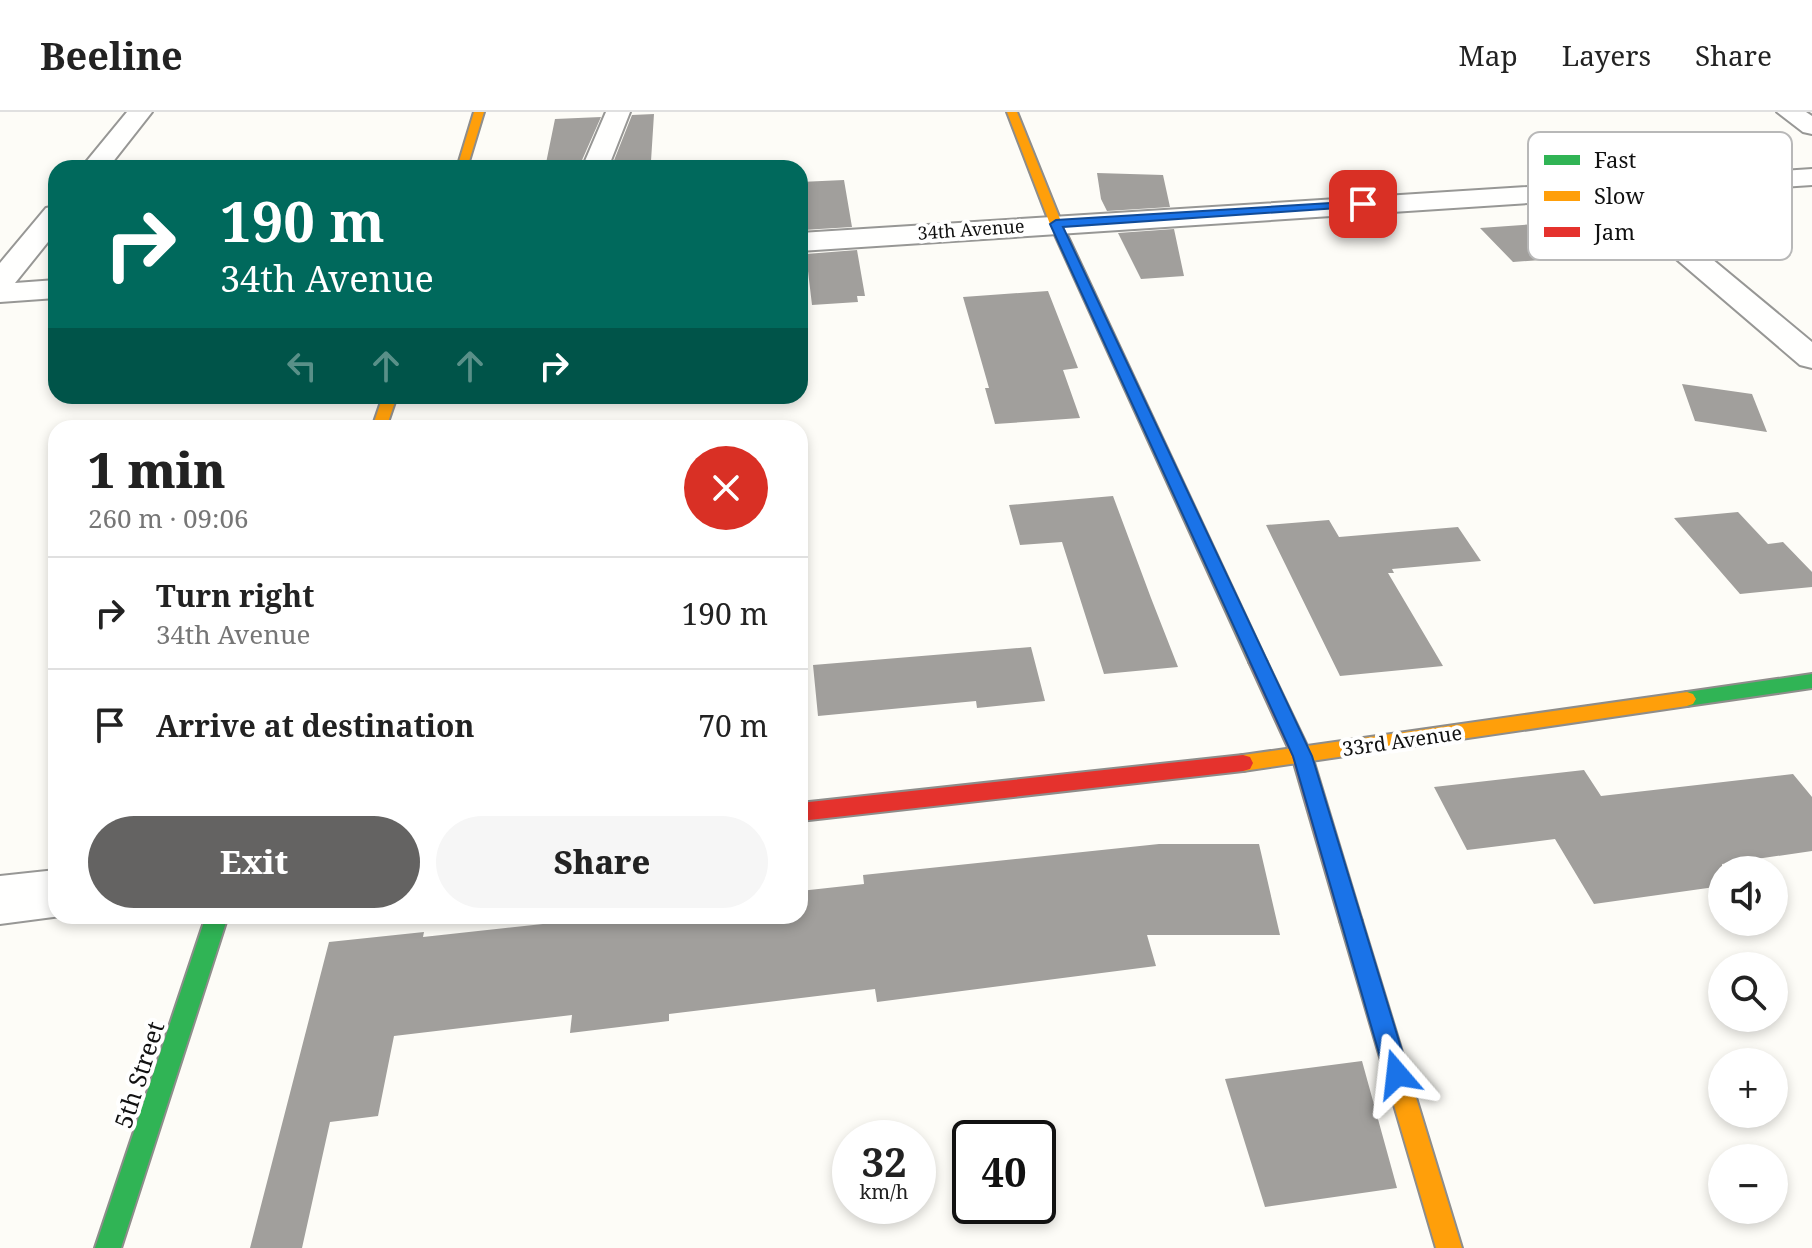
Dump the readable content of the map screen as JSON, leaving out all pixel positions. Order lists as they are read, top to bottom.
{
  "streets": {
    "street": ["34th Avenue", "33rd Avenue", "5th Street"]
  },
  "legend": ["Fast", "Slow", "Jam"],
  "page": {
    "header": "Beeline",
    "nav": ["Map", "Layers", "Share"],
    "turn": ["190 m", "34th Avenue"],
    "heading": ["1 min", "260 m · 09:06"],
    "list": [
      {
        "name": "Turn right",
        "note": "34th Avenue",
        "value": "190 m"
      },
      {
        "name": "Arrive at destination",
        "value": "70 m"
      }
    ],
    "buttons": ["Exit", "Share"],
    "map_buttons": ["+", "−"],
    "speed": "32 km/h",
    "limit": "40"
  }
}
